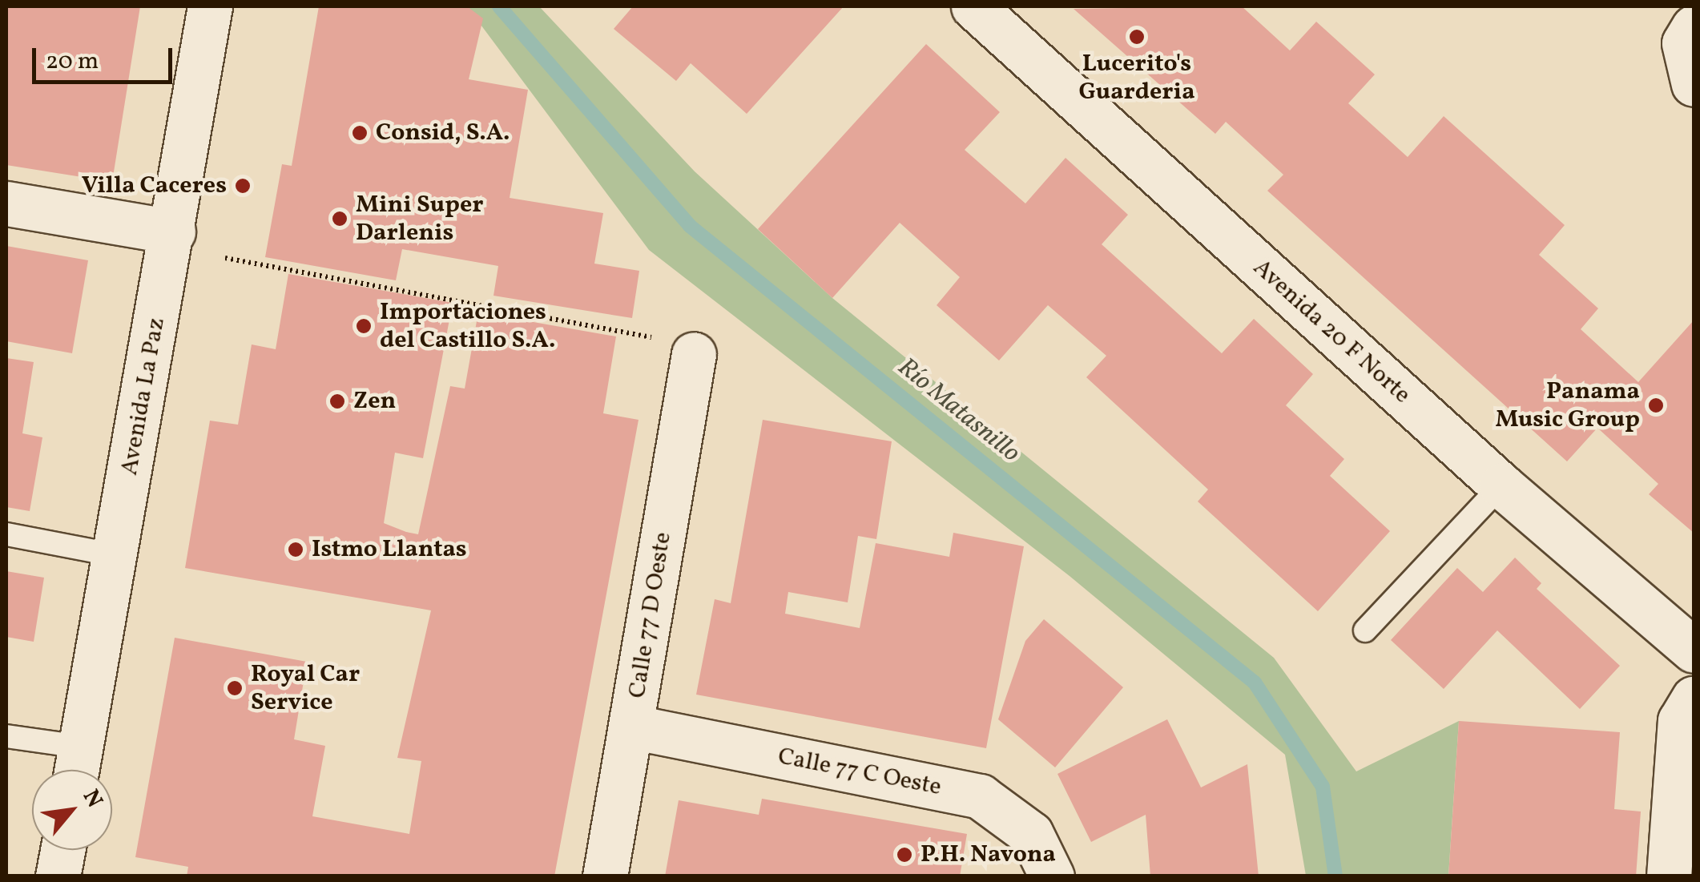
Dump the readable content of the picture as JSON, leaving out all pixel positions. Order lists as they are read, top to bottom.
{
  "streets": {
    "street": [
      "Avenida 20 F Norte",
      "Avenida La Paz",
      "Calle 77 D Oeste",
      "Calle 77 C Oeste"
    ]
  },
  "crossings": [
    ["Calle 77 D Oeste", "Calle 77 C Oeste"]
  ],
  "water": ["Río Matasnillo"],
  "places": [
    "Lucerito's Guarderia",
    "Consid, S.A.",
    "Villa Caceres",
    "Mini Super Darlenis",
    "Importaciones del Castillo S.A.",
    "Zen",
    "Panama Music Group",
    "Istmo Llantas",
    "Royal Car Service",
    "P.H. Navona"
  ],
  "scale_bar": "20 m",
  "north": "top right"
}
